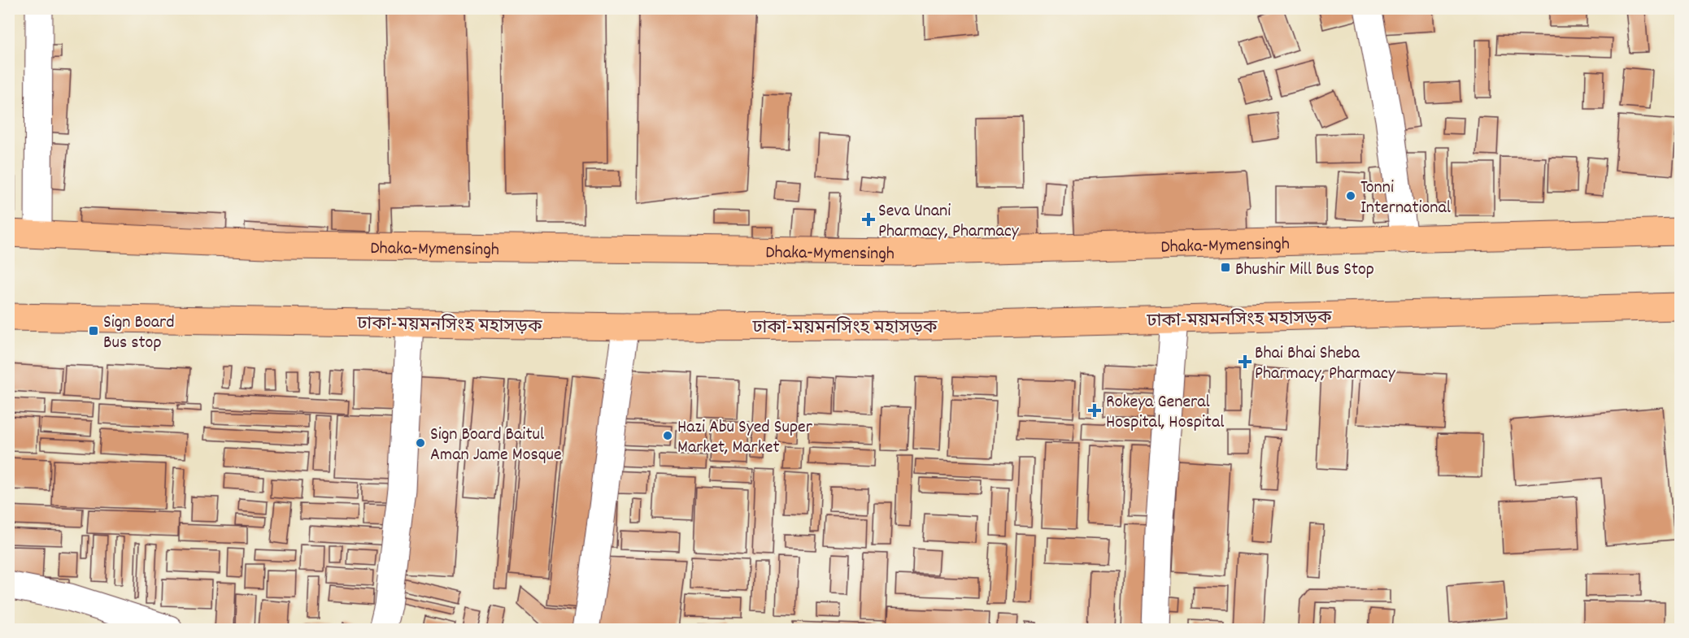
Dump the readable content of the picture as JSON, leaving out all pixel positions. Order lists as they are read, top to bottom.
{
  "streets": {
    "highway": ["Dhaka-Mymensingh", "ঢাকা-ময়মনসিংহ মহাসড়ক"]
  },
  "places": {
    "other": ["Tonni International", "Hazi Abu Syed Super Market, Market", "Sign Board Baitul Aman Jame Mosque"],
    "health": ["Seva Unani Pharmacy, Pharmacy", "Bhai Bhai Sheba Pharmacy, Pharmacy", "Rokeya General Hospital, Hospital"],
    "transit": ["Bhushir Mill Bus Stop", "Sign Board Bus stop"]
  }
}
